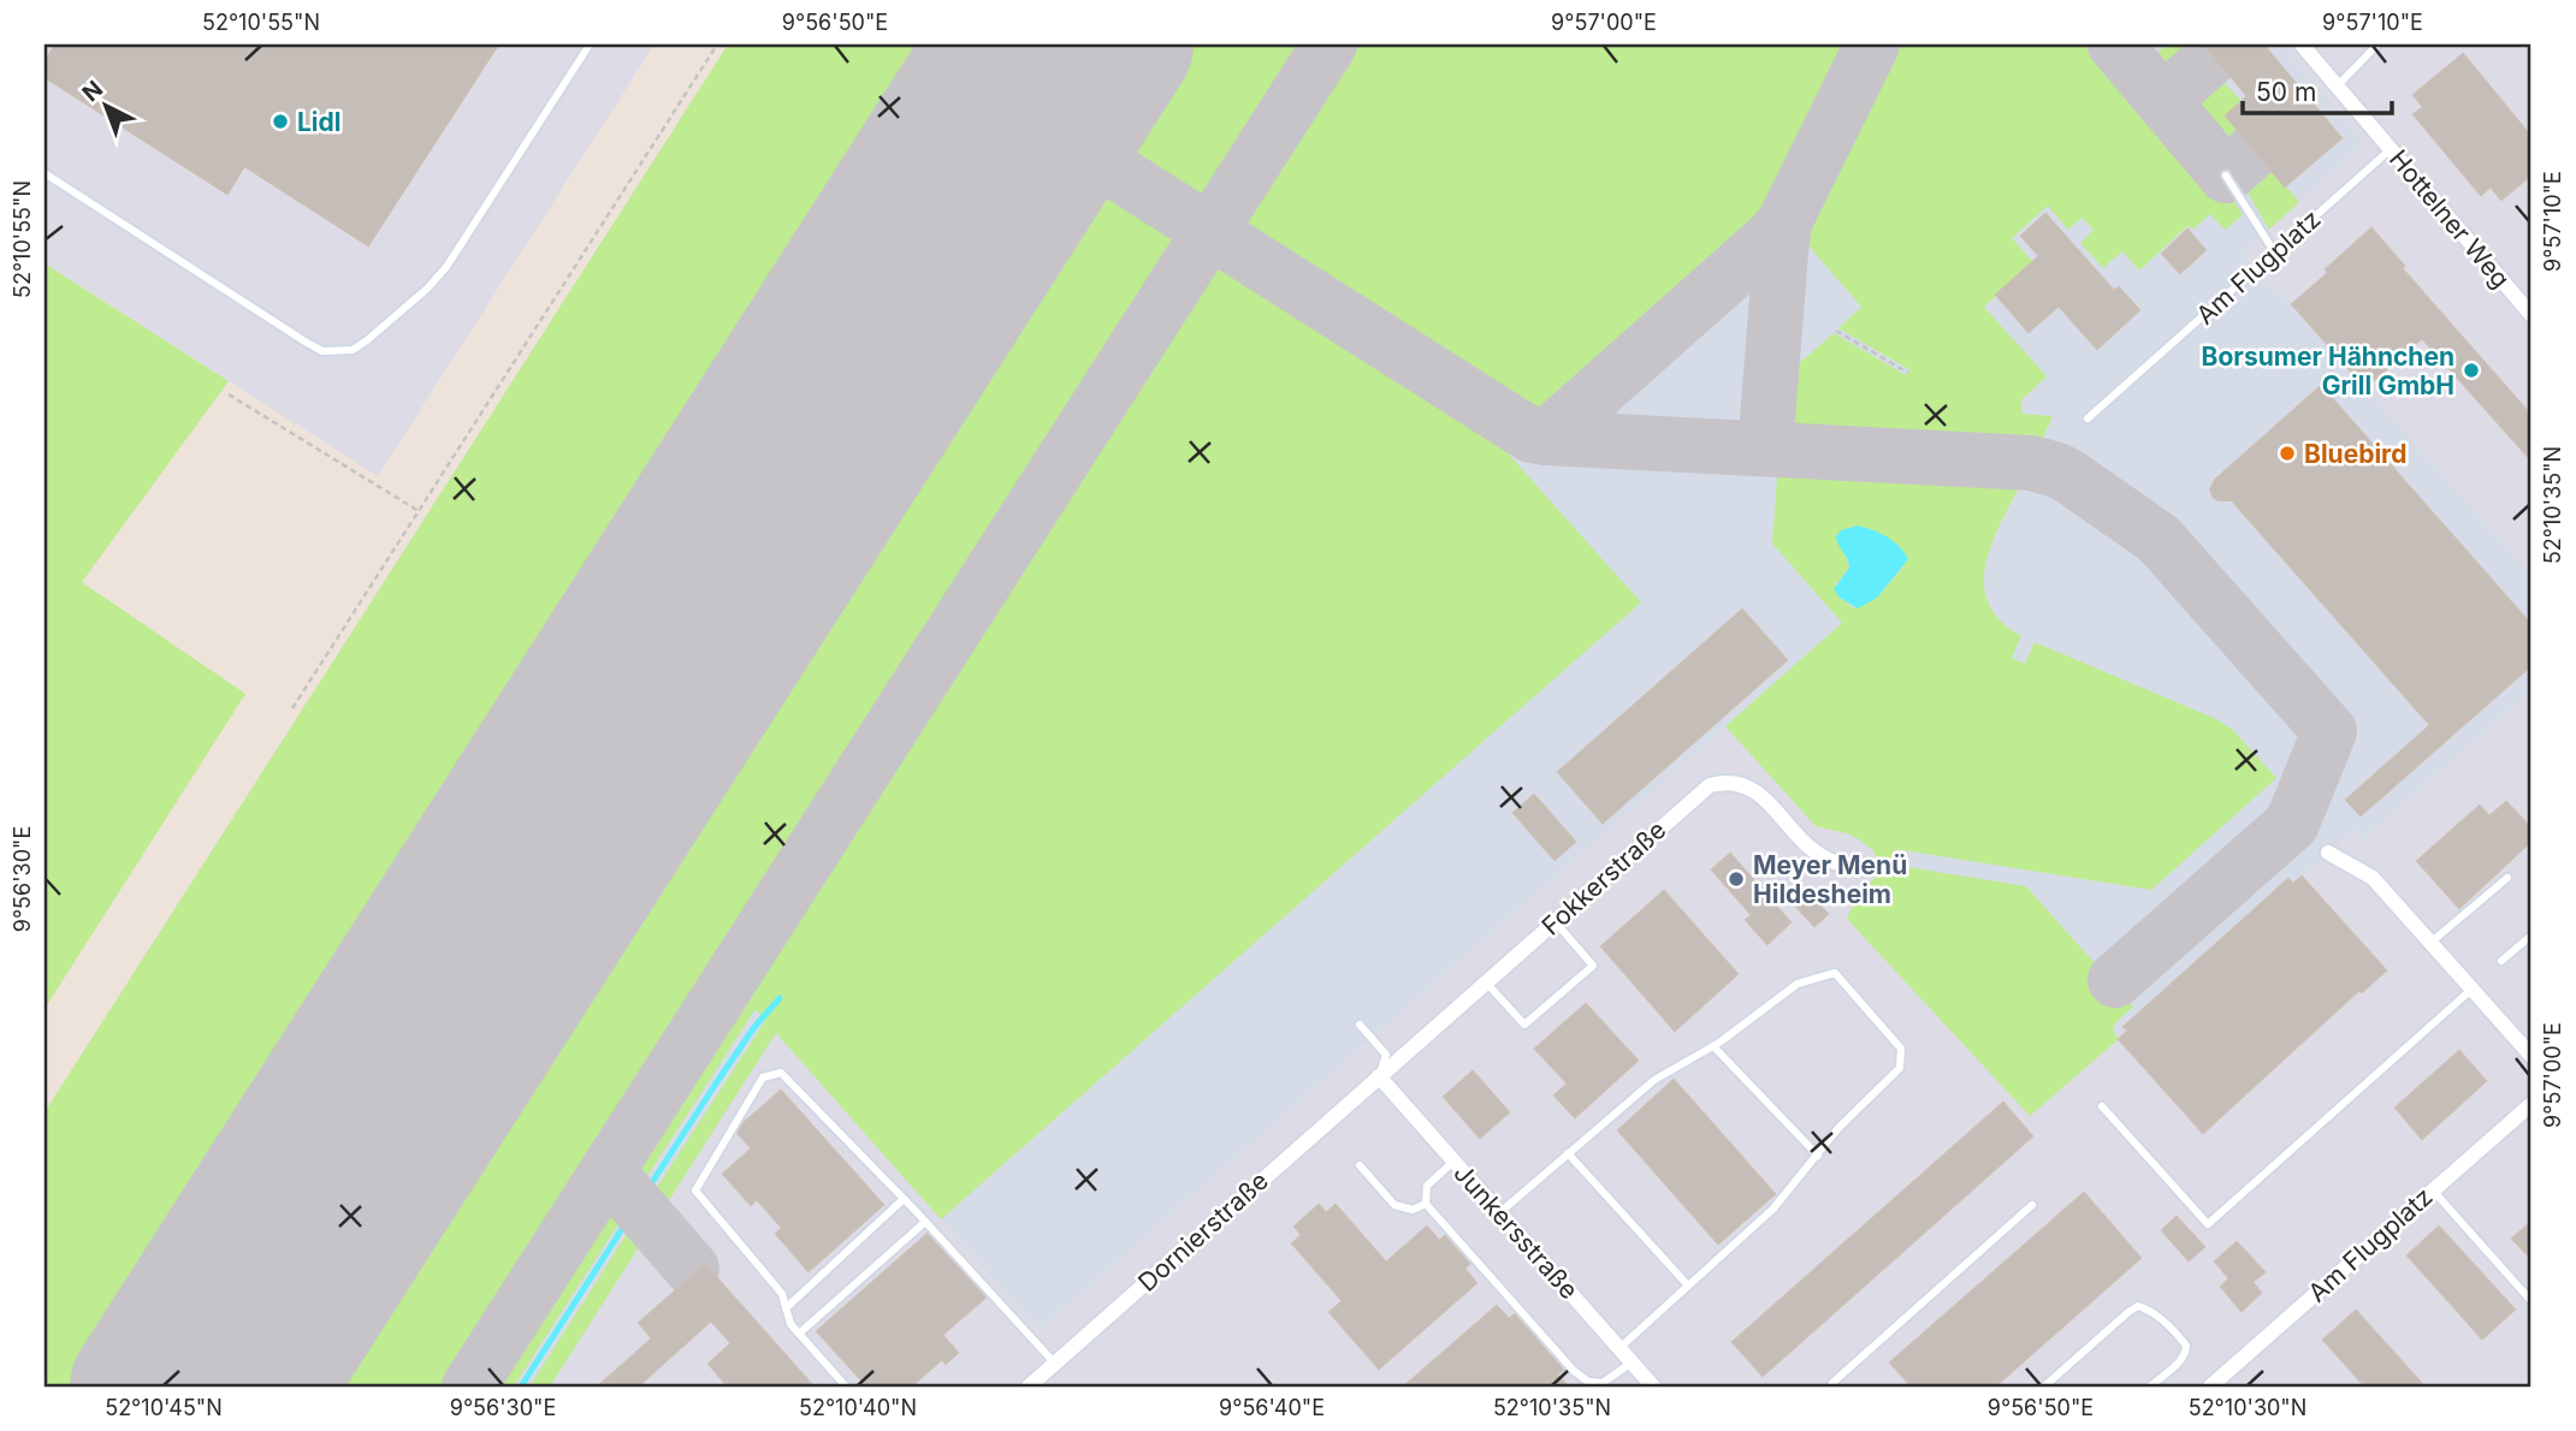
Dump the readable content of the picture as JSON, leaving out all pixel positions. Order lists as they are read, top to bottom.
{
  "streets": {
    "street": [
      "Hottelner Weg",
      "Am Flugplatz",
      "Fokkerstraße",
      "Dornierstraße",
      "Junkersstraße"
    ]
  },
  "crossings": [
    ["Hottelner Weg", "Am Flugplatz"],
    ["Fokkerstraße", "Dornierstraße"],
    ["Fokkerstraße", "Junkersstraße"],
    ["Dornierstraße", "Junkersstraße"]
  ],
  "places": [
    "Lidl",
    "Borsumer Hähnchen Grill GmbH",
    "Bluebird",
    "Meyer Menü Hildesheim"
  ],
  "scale_bar": "50 m",
  "north": "top left",
  "coordinates": [
    "52°10'55\"N",
    "9°56'50\"E",
    "9°57'00\"E",
    "9°57'10\"E",
    "52°10'35\"N",
    "9°56'30\"E",
    "52°10'45\"N",
    "52°10'40\"N",
    "9°56'40\"E",
    "52°10'30\"N"
  ]
}
